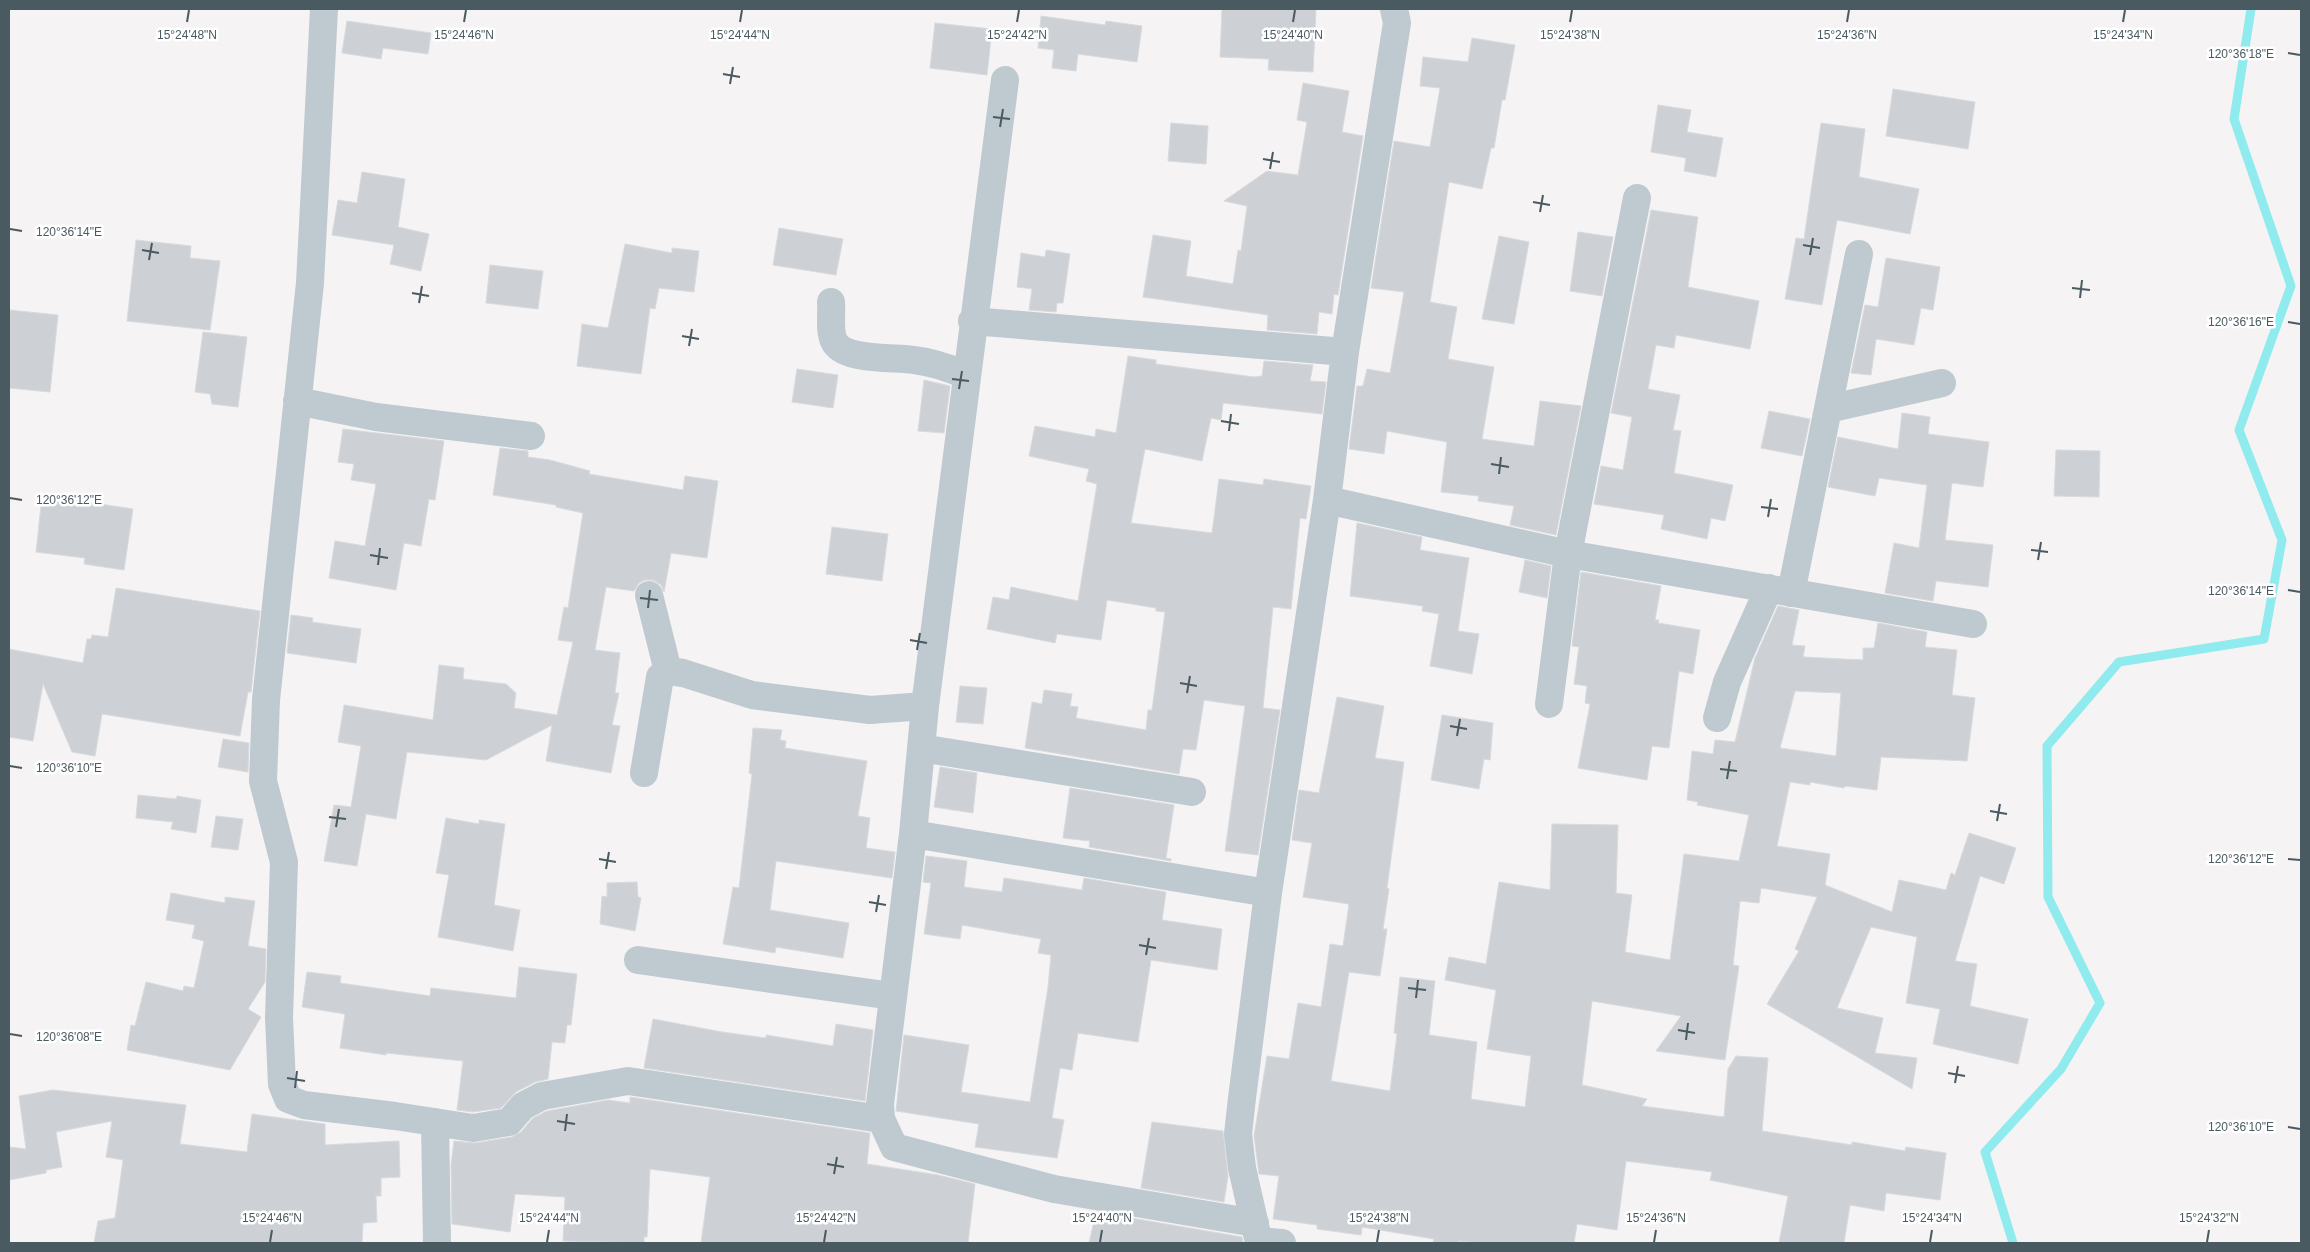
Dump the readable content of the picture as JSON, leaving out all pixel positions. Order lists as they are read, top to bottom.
{
  "coordinates": [
    "15°24'46\"N",
    "15°24'44\"N",
    "15°24'42\"N",
    "15°24'40\"N",
    "15°24'38\"N",
    "15°24'36\"N",
    "15°24'34\"N",
    "15°24'48\"N",
    "120°36'18\"E",
    "120°36'14\"E",
    "120°36'16\"E",
    "120°36'12\"E",
    "120°36'10\"E",
    "120°36'08\"E",
    "15°24'32\"N"
  ]
}
